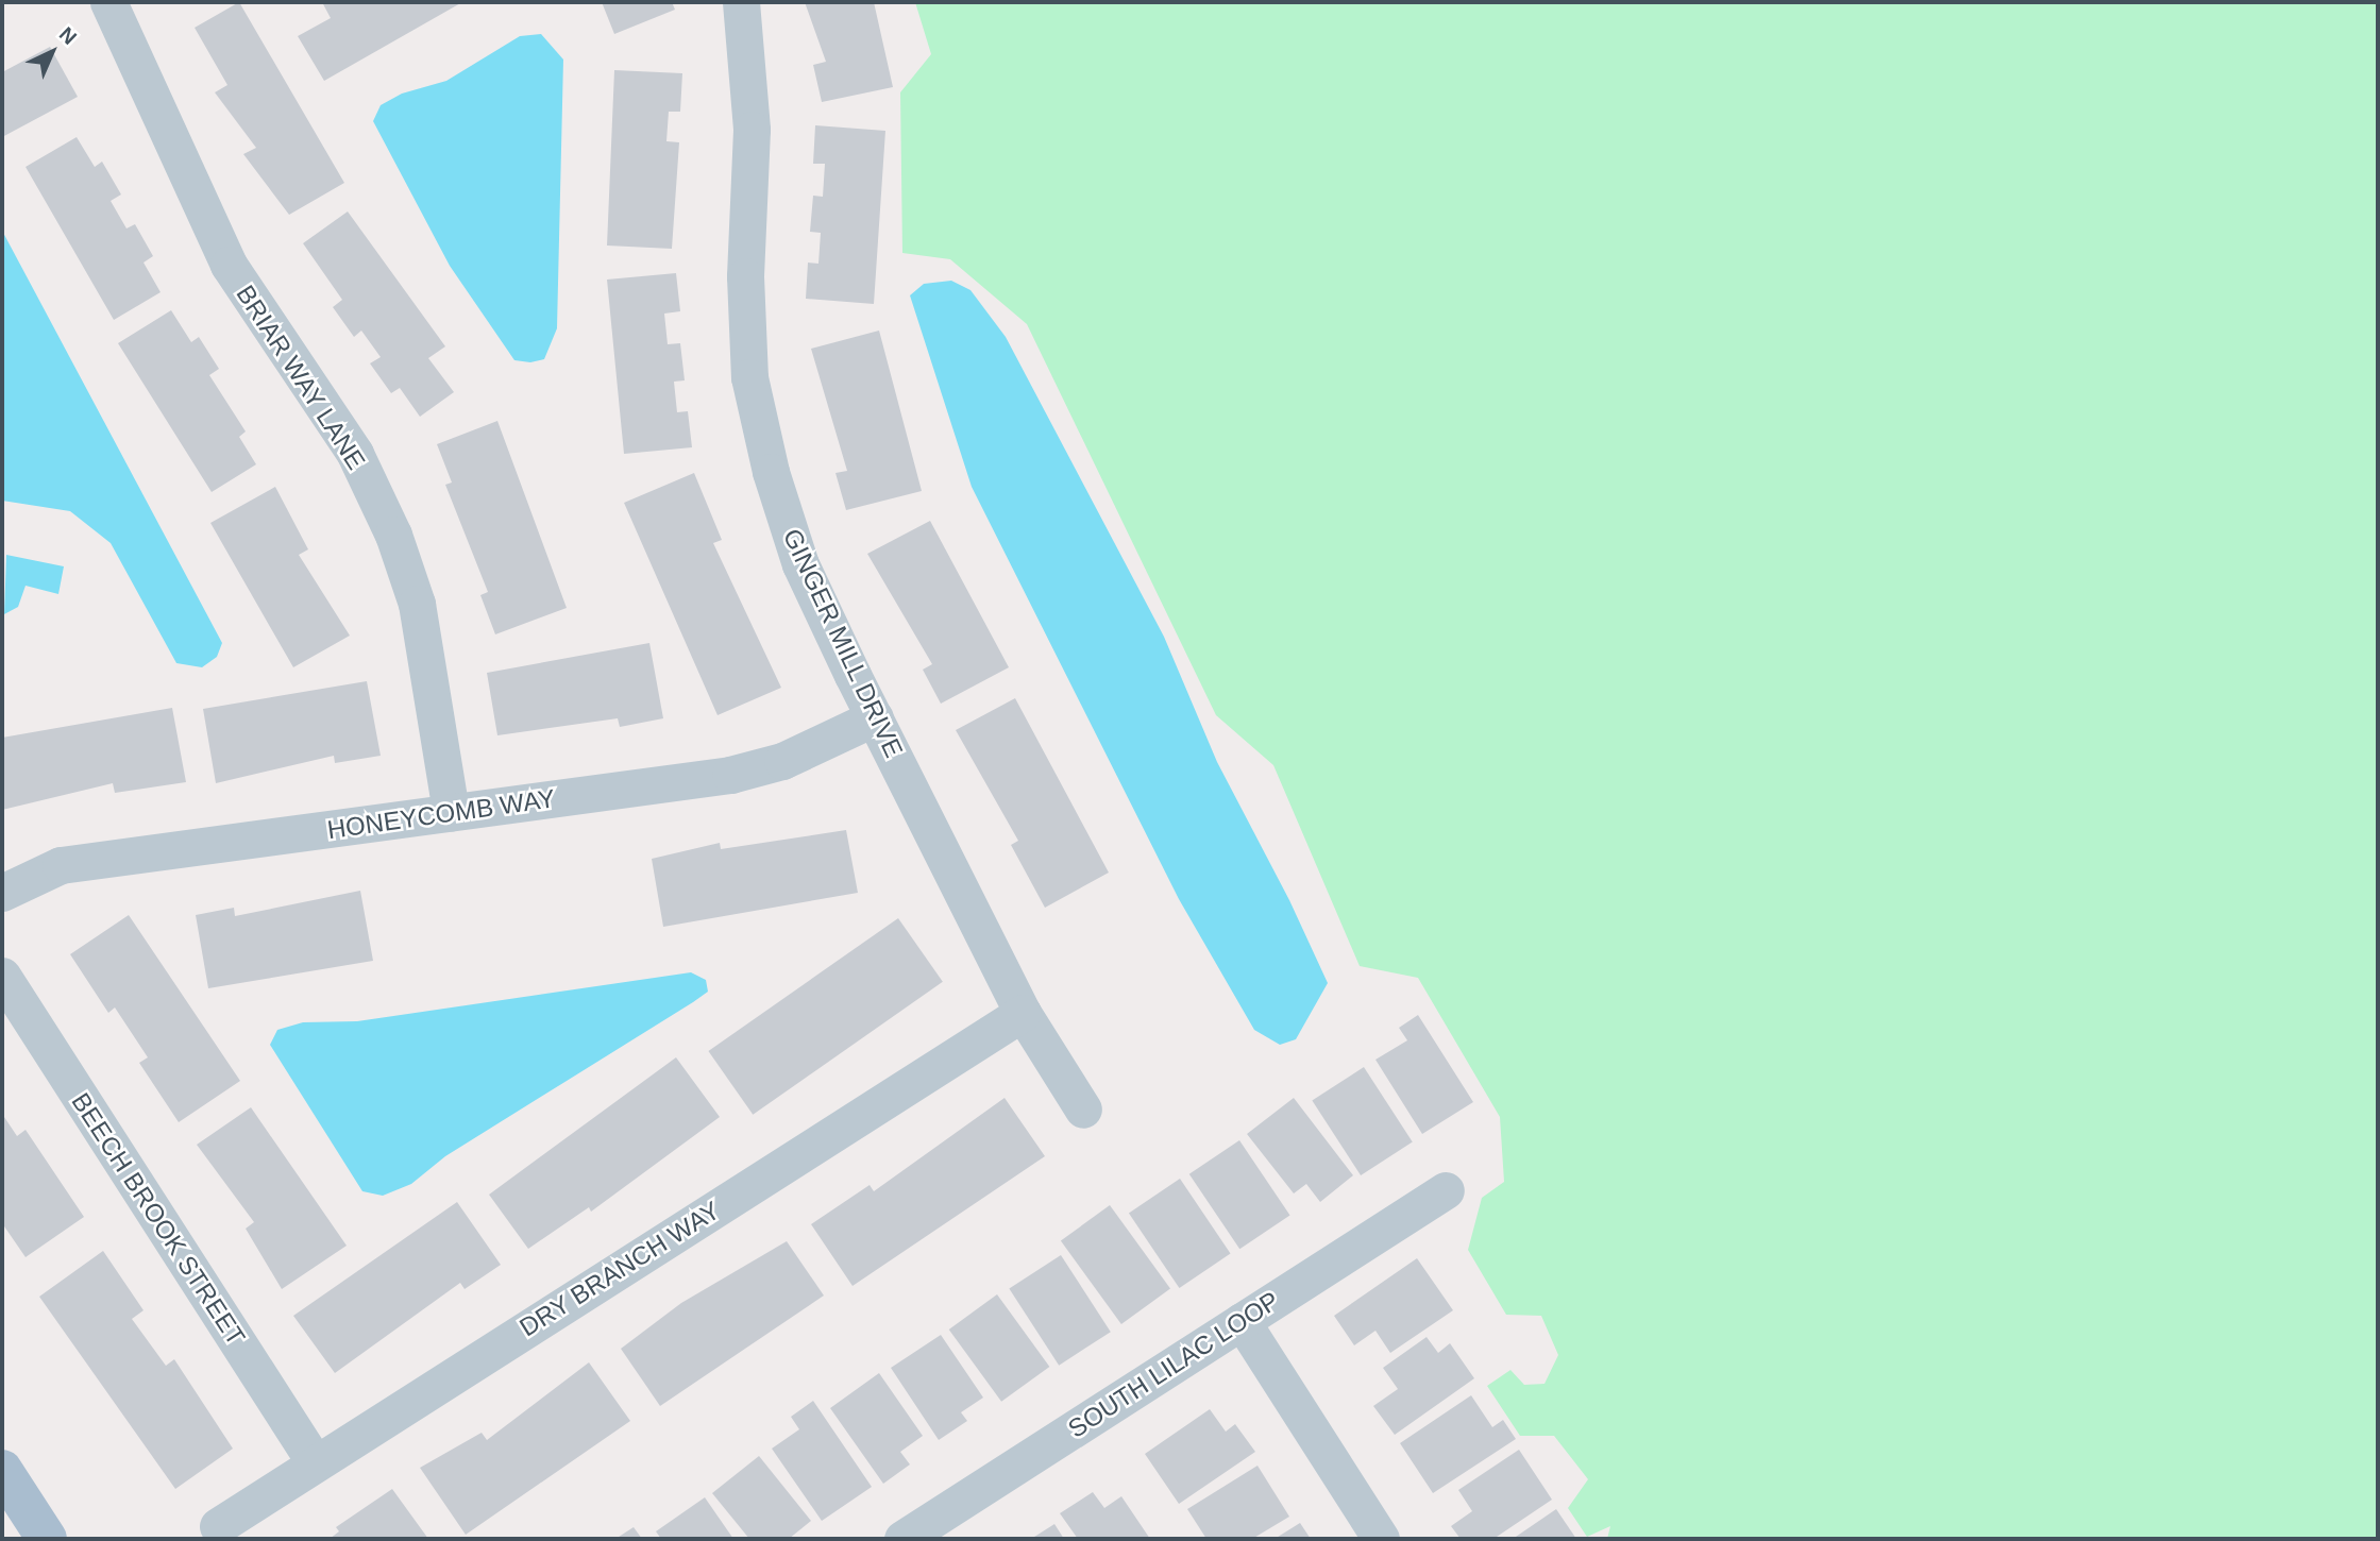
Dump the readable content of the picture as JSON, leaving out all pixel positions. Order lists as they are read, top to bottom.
{
  "streets": {
    "street": [
      "BRIAR WAY LANE",
      "GINGER MILL DRIVE",
      "HONEYCOMB WAY",
      "BEECH BROOK STREET",
      "DRY BRANCH WAY",
      "SOUTH LILAC LOOP"
    ]
  },
  "crossings": [
    ["BRIAR WAY LANE", "HONEYCOMB WAY"],
    ["GINGER MILL DRIVE", "HONEYCOMB WAY"],
    ["GINGER MILL DRIVE", "DRY BRANCH WAY"],
    ["BEECH BROOK STREET", "DRY BRANCH WAY"]
  ],
  "north": "top right"
}
